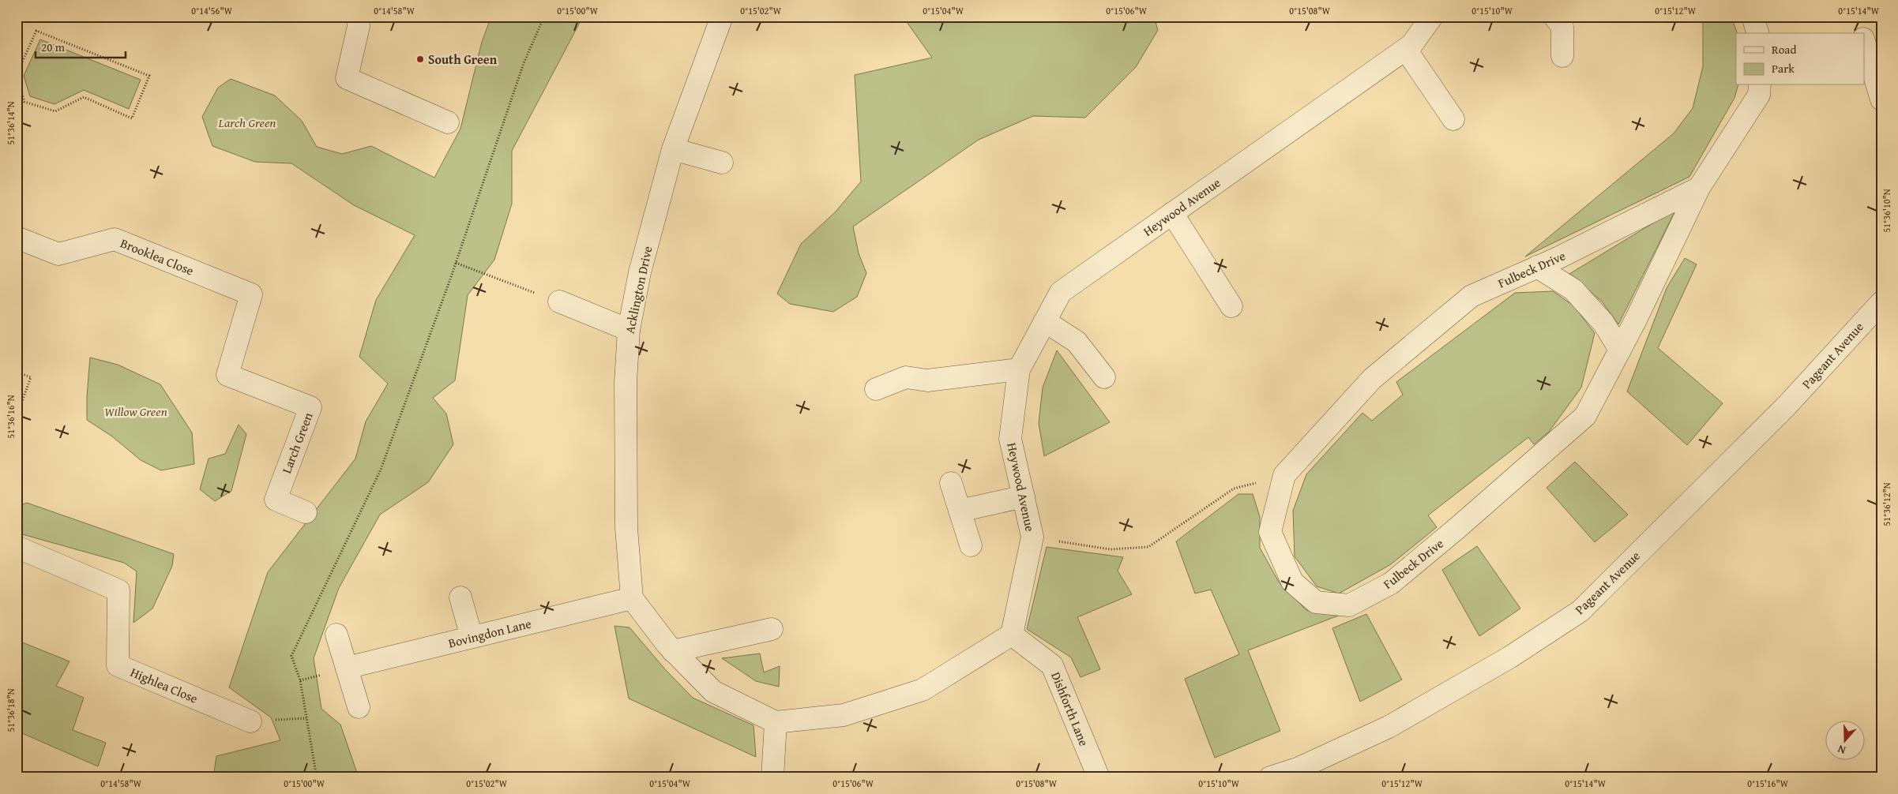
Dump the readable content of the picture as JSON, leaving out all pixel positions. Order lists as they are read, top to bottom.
{
  "streets": {
    "street": [
      "Heywood Avenue",
      "Brooklea Close",
      "Fulbeck Drive",
      "Acklington Drive",
      "Pageant Avenue",
      "Larch Green",
      "Bovingdon Lane",
      "Highlea Close",
      "Dishforth Lane"
    ]
  },
  "crossings": [
    ["Heywood Avenue", "Dishforth Lane"],
    ["Brooklea Close", "Larch Green"],
    ["Acklington Drive", "Bovingdon Lane"]
  ],
  "parks": ["Larch Green", "Willow Green"],
  "places": ["South Green"],
  "legend": ["Road", "Park"],
  "scale_bar": "20 m",
  "north": "bottom",
  "coordinates": [
    "0°14'56\"W",
    "0°14'58\"W",
    "0°15'00\"W",
    "0°15'02\"W",
    "0°15'04\"W",
    "0°15'06\"W",
    "0°15'08\"W",
    "0°15'10\"W",
    "0°15'12\"W",
    "0°15'14\"W",
    "51°36'14\"N",
    "51°36'10\"N",
    "51°36'16\"N",
    "51°36'12\"N",
    "51°36'18\"N",
    "0°15'16\"W"
  ]
}
